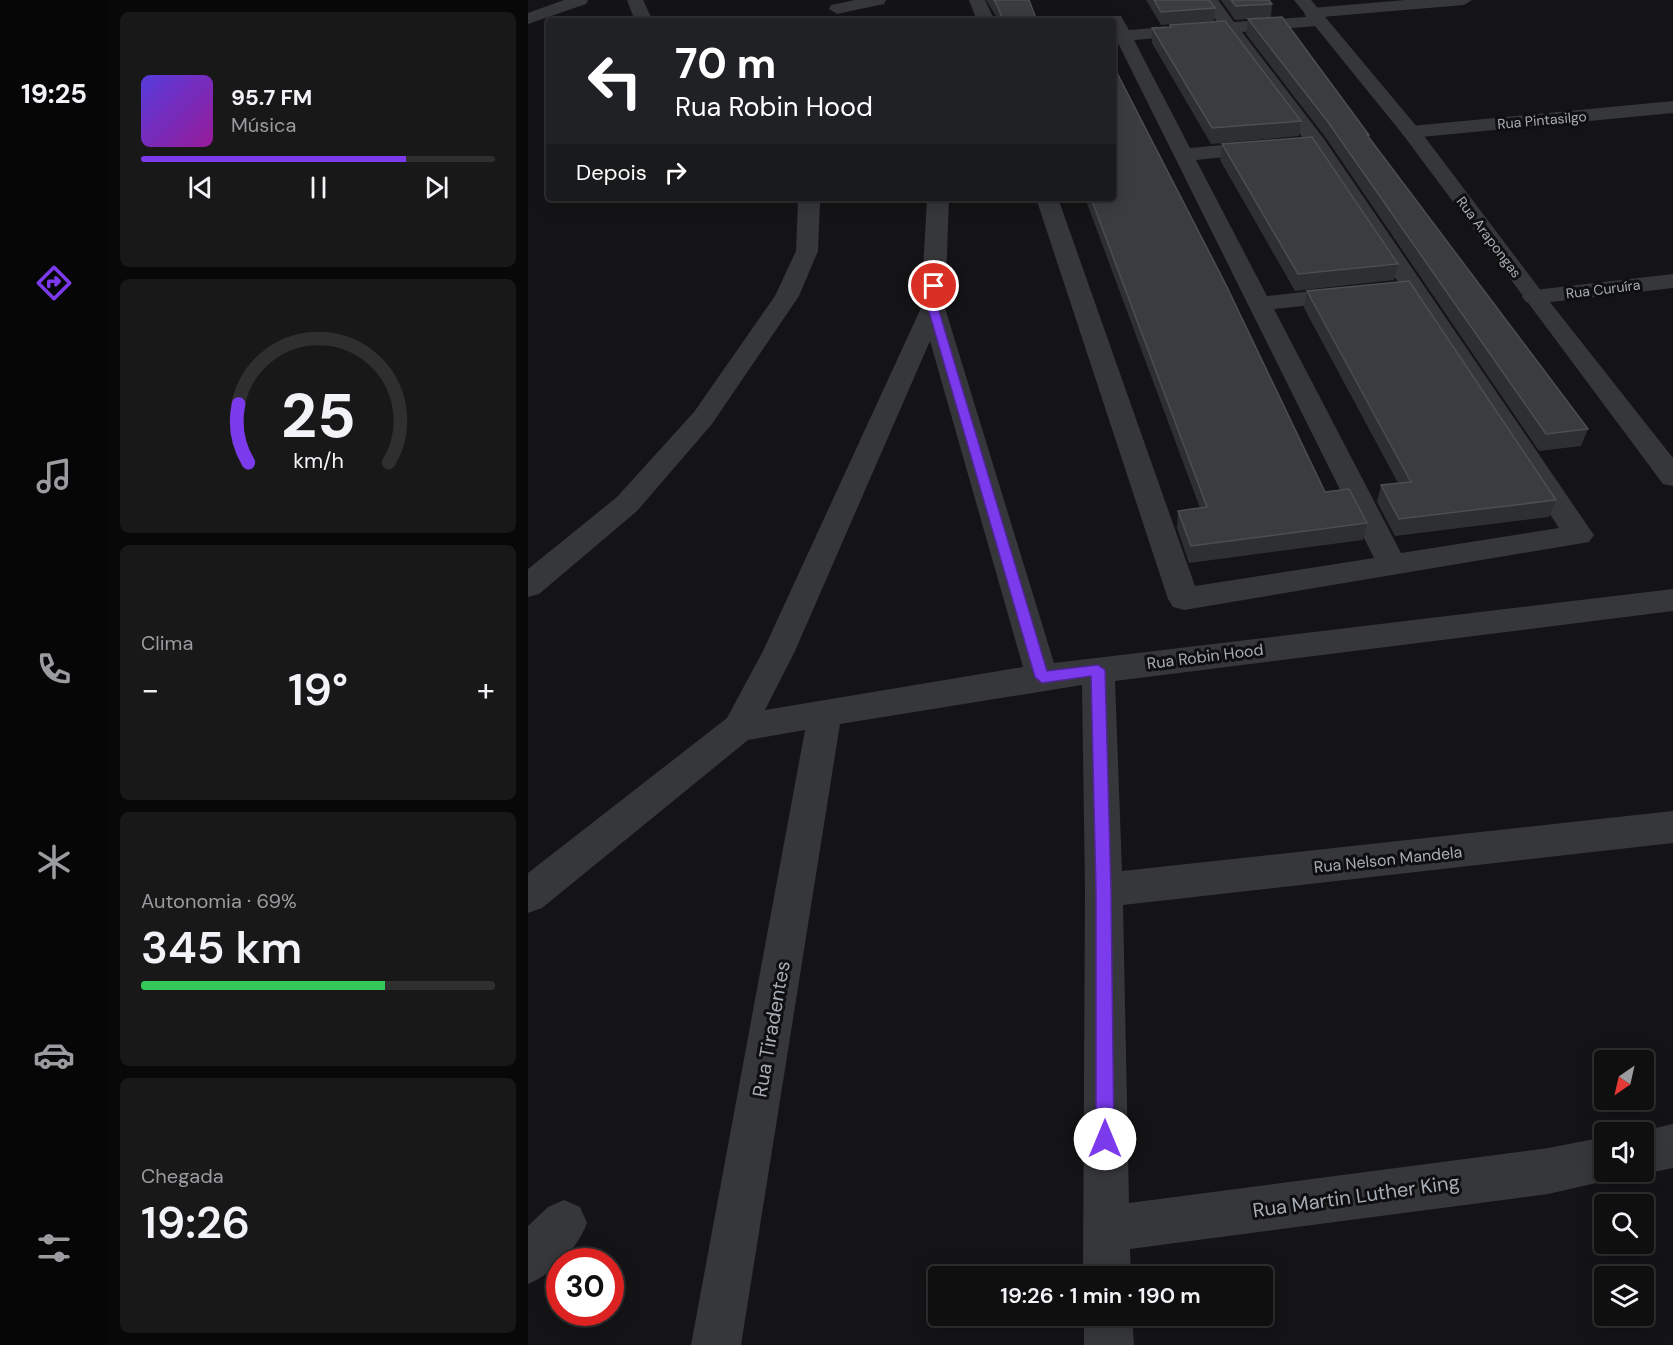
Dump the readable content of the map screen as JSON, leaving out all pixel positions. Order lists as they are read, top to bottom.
{
  "streets": {
    "street": [
      "Rua Pintasilgo",
      "Rua Arapongas",
      "Rua Curuíra",
      "Rua Robin Hood",
      "Rua Nelson Mandela",
      "Rua Tiradentes",
      "Rua Martin Luther King"
    ]
  },
  "crossings": [
    ["Rua Pintasilgo", "Rua Arapongas"],
    ["Rua Arapongas", "Rua Curuíra"],
    ["Rua Robin Hood", "Rua Tiradentes"]
  ],
  "north": "bottom left",
  "page": {
    "tabs": "19:25",
    "turn": ["70 m", "Rua Robin Hood"],
    "song": ["95.7 FM", "Música"],
    "then": "Depois",
    "tile": [
      "Clima",
      ["Autonomia · 69%", "345 km"],
      ["Chegada", "19:26"]
    ],
    "heat": ["−", "19°", "+"],
    "limit": "30",
    "trip": "19:26 · 1 min · 190 m",
    "gauge": ["25", "km/h"]
  }
}
